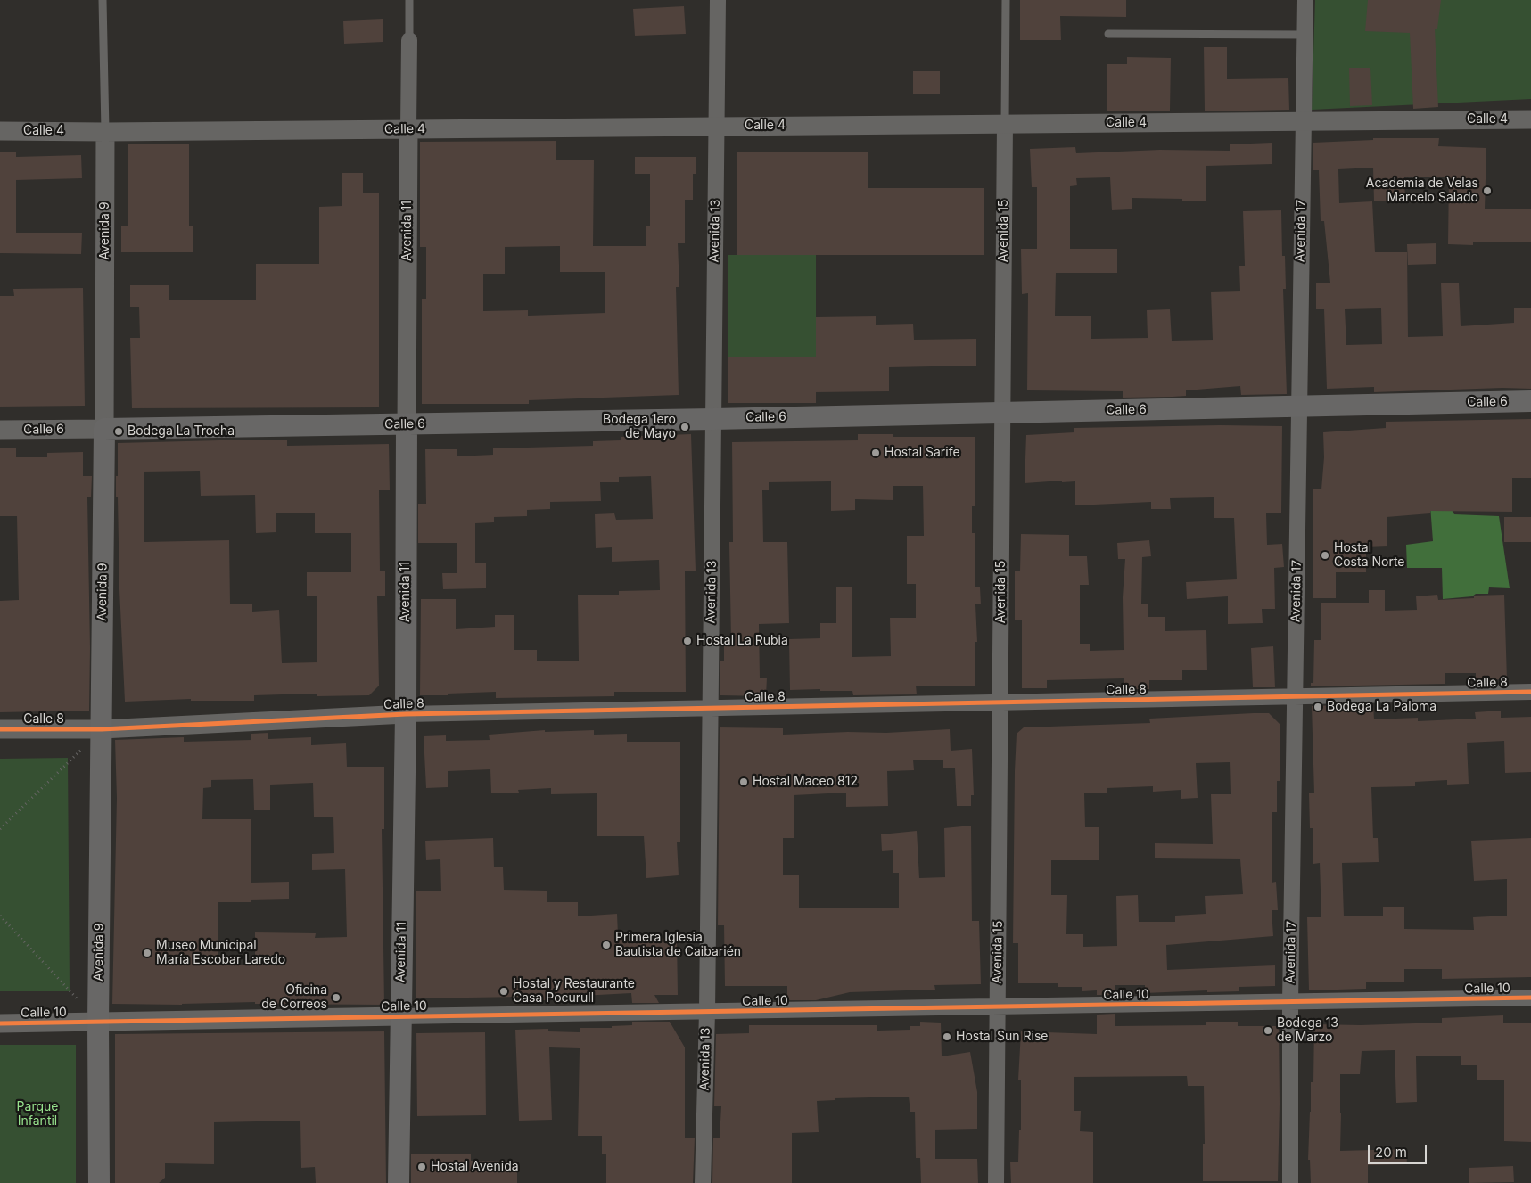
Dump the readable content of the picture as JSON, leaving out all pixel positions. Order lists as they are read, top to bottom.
{
  "streets": {
    "main road": ["Avenida 9", "Avenida 11", "Calle 6"],
    "street": [
      "Calle 4",
      "Avenida 13",
      "Avenida 15",
      "Avenida 17",
      "Calle 8",
      "Calle 10"
    ]
  },
  "crossings": [
    ["Calle 4", "Avenida 9"],
    ["Calle 4", "Avenida 11"],
    ["Calle 4", "Avenida 13"],
    ["Calle 4", "Avenida 15"],
    ["Calle 4", "Avenida 17"],
    ["Avenida 9", "Calle 6"],
    ["Avenida 9", "Calle 8"],
    ["Avenida 9", "Calle 10"],
    ["Avenida 11", "Calle 6"],
    ["Avenida 11", "Calle 8"],
    ["Avenida 11", "Calle 10"],
    ["Avenida 13", "Calle 6"],
    ["Avenida 13", "Calle 8"],
    ["Avenida 13", "Calle 10"],
    ["Avenida 15", "Calle 6"],
    ["Avenida 15", "Calle 8"],
    ["Avenida 15", "Calle 10"],
    ["Avenida 17", "Calle 6"],
    ["Avenida 17", "Calle 8"],
    ["Avenida 17", "Calle 10"]
  ],
  "parks": ["Parque Infantil"],
  "places": [
    "Academia de Velas Marcelo Salado",
    "Bodega 1ero de Mayo",
    "Bodega La Trocha",
    "Hostal Sarife",
    "Hostal Costa Norte",
    "Hostal La Rubia",
    "Bodega La Paloma",
    "Hostal Maceo 812",
    "Primera Iglesia Bautista de Caibarién",
    "Museo Municipal María Escobar Laredo",
    "Hostal y Restaurante Casa Pocurull",
    "Oficina de Correos",
    "Bodega 13 de Marzo",
    "Hostal Sun Rise",
    "Hostal Avenida"
  ],
  "scale_bar": "20 m"
}
